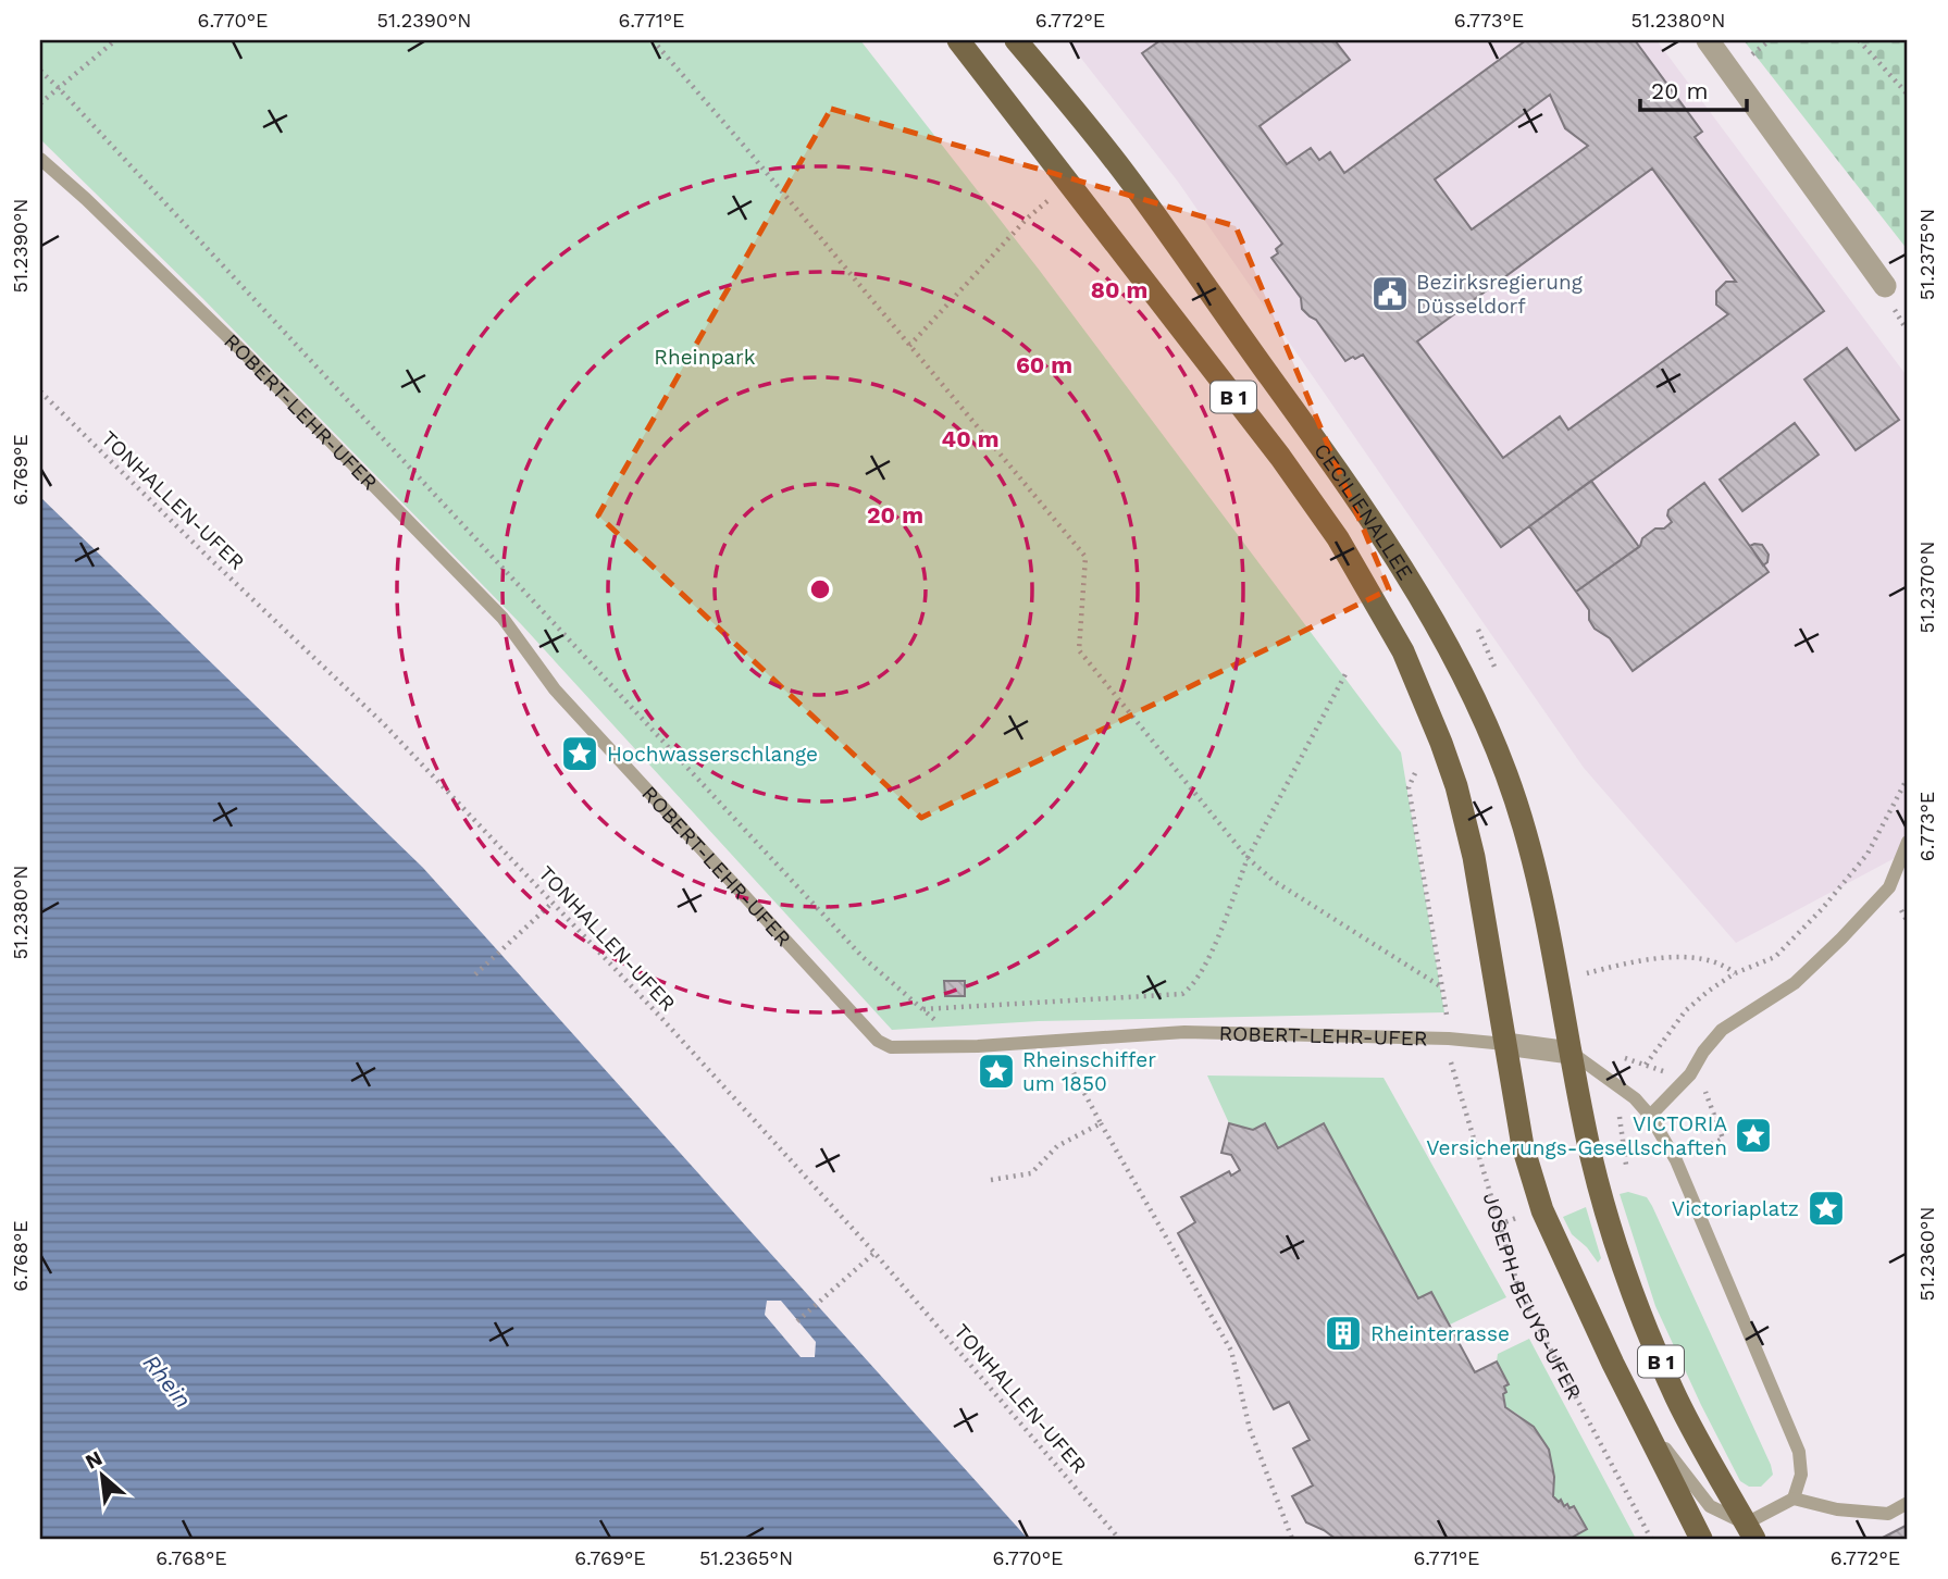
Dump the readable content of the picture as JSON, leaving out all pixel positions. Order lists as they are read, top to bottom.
{
  "streets": {
    "main road": ["B 1", "CECILIENALLEE", "JOSEPH-BEUYS-UFER"],
    "street": ["ROBERT-LEHR-UFER"],
    "path": ["TONHALLEN-UFER"]
  },
  "crossings": [
    ["B 1", "ROBERT-LEHR-UFER"],
    ["B 1", "CECILIENALLEE"],
    ["ROBERT-LEHR-UFER", "CECILIENALLEE"],
    ["ROBERT-LEHR-UFER", "JOSEPH-BEUYS-UFER"],
    ["CECILIENALLEE", "JOSEPH-BEUYS-UFER"]
  ],
  "water": ["Rhein"],
  "parks": ["Rheinpark"],
  "places": {
    "public building": ["Bezirksregierung Düsseldorf"],
    "place": [
      "Hochwasserschlange",
      "Rheinschiffer um 1850",
      "VICTORIA Versicherungs-Gesellschaften",
      "Victoriaplatz"
    ],
    "building": ["Rheinterrasse"]
  },
  "scale_bar": "20 m",
  "north": "top left",
  "coordinates": [
    "6.770°E",
    "51.2390°N",
    "6.771°E",
    "6.772°E",
    "6.773°E",
    "51.2380°N",
    "51.2375°N",
    "6.769°E",
    "51.2370°N",
    "51.2360°N",
    "6.768°E",
    "51.2365°N"
  ],
  "rings": [
    "80 m",
    "60 m",
    "40 m",
    "20 m"
  ]
}
